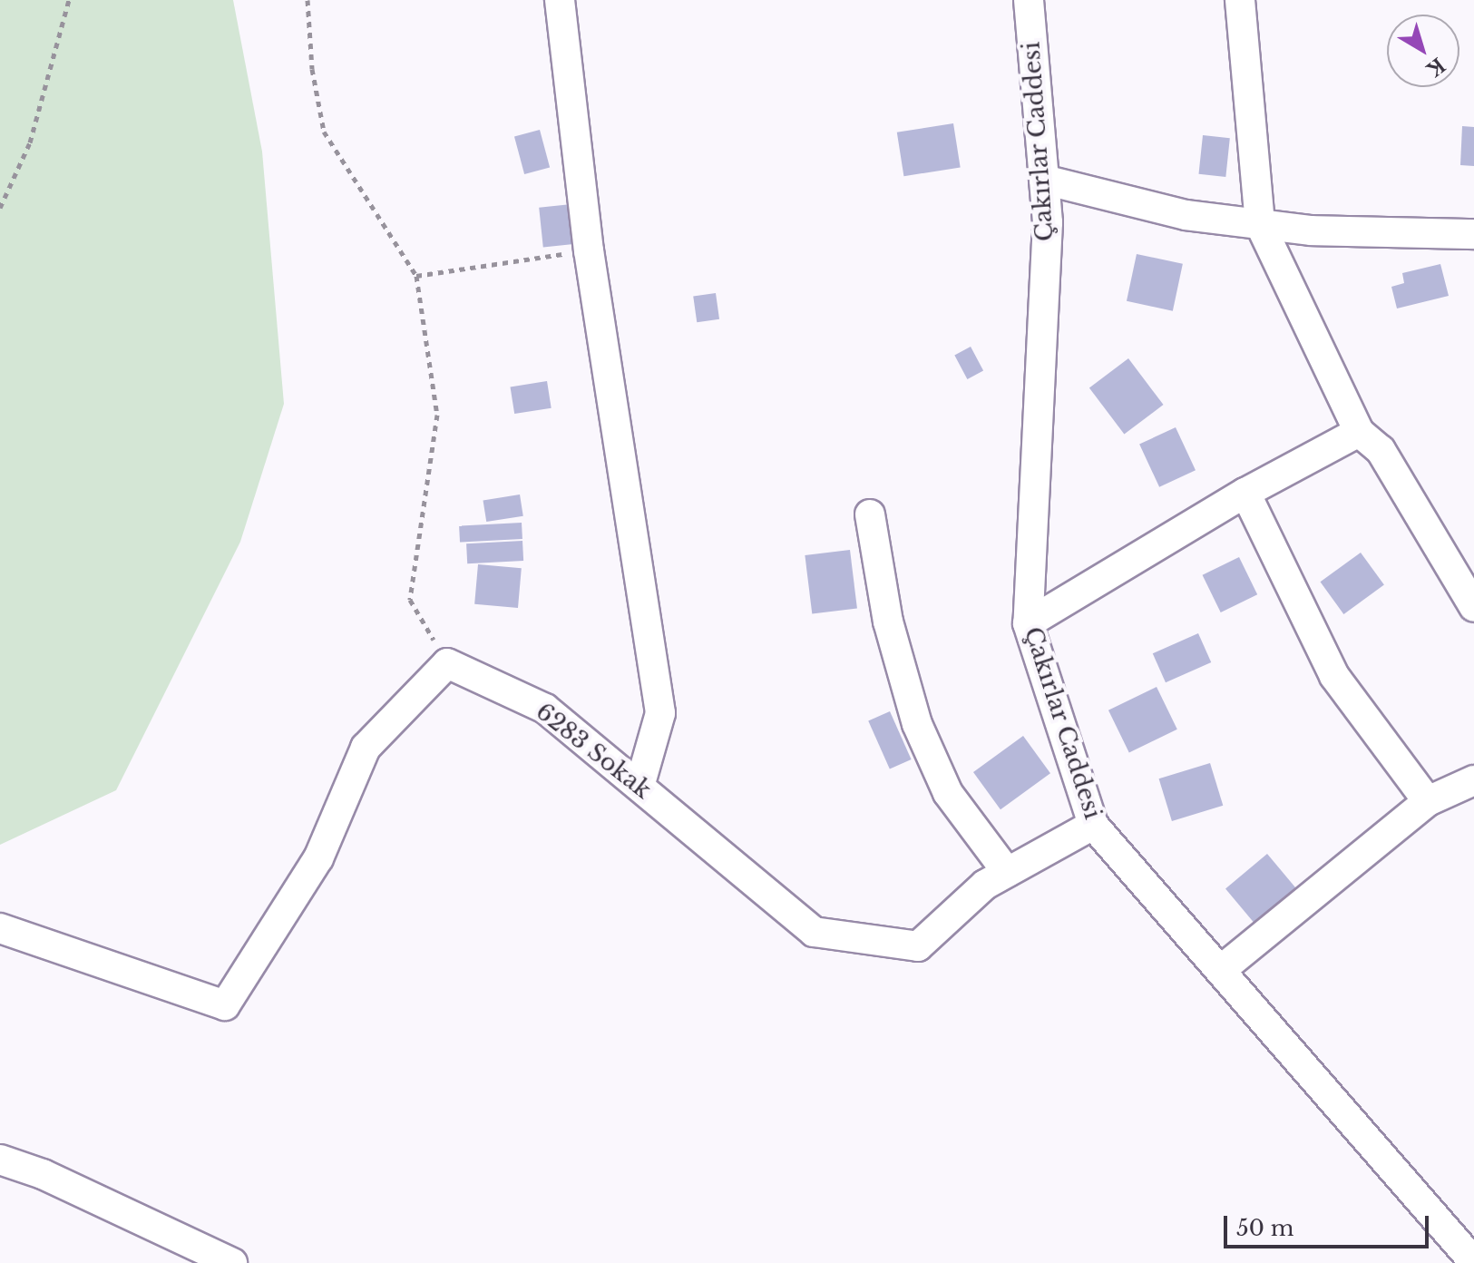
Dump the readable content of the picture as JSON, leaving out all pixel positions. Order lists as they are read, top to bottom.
{
  "streets": {
    "street": ["Çakırlar Caddesi", "6283 Sokak"]
  },
  "crossings": [
    ["Çakırlar Caddesi", "6283 Sokak"]
  ],
  "scale_bar": "50 m",
  "north": "bottom right"
}
